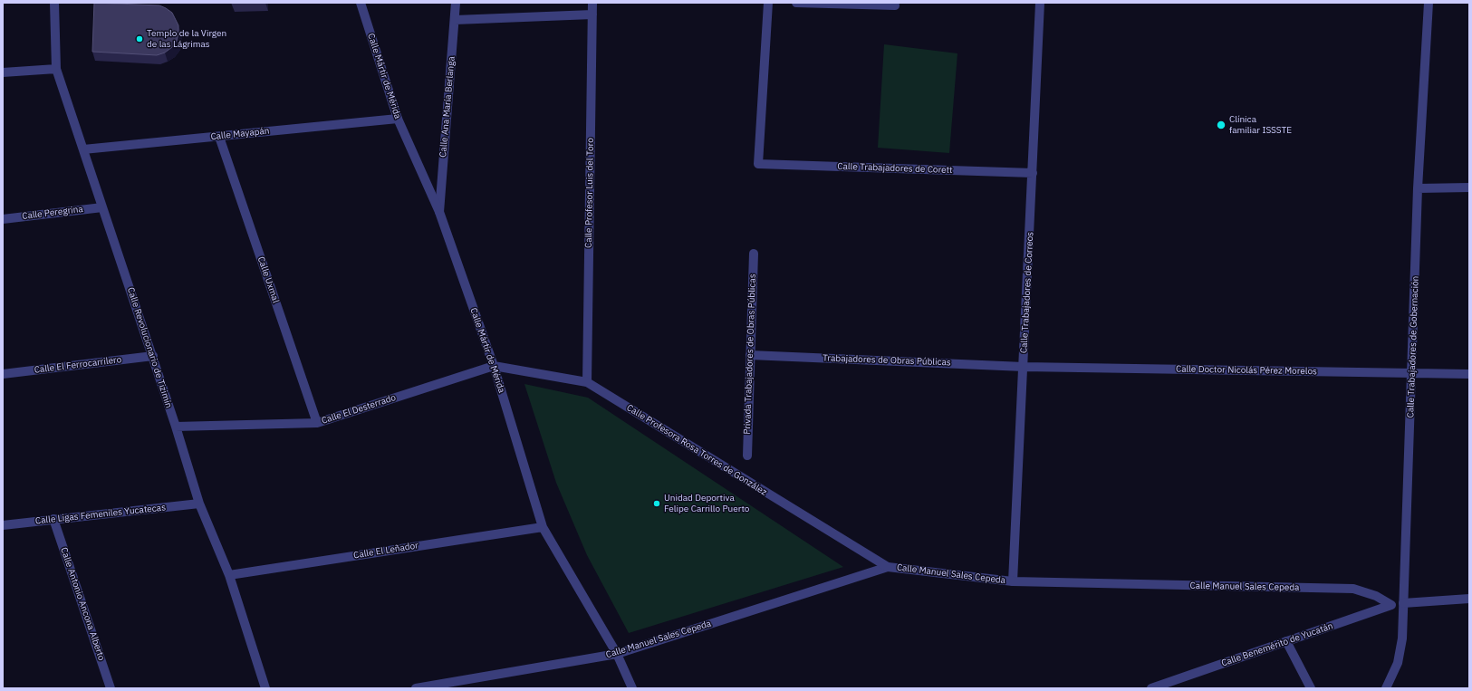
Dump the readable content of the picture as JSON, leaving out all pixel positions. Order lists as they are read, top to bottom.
{
  "streets": {
    "street": [
      "Calle Mártir de Mérida",
      "Calle Ana María Berlanga",
      "Calle Mayapán",
      "Calle Trabajadores de Corett",
      "Calle Profesor Luis del Toro",
      "Calle Peregrina",
      "Calle Uxmal",
      "Calle Trabajadores de Correos",
      "Calle Trabajadores de Gobernación",
      "Calle Revolucionario de Tizimín",
      "Privada Trabajadores de Obras Públicas",
      "Trabajadores de Obras Públicas",
      "Calle El Ferrocarrilero",
      "Calle Doctor Nicolás Pérez Morelos",
      "Calle El Desterrado",
      "Calle Profesora Rosa Torres de González",
      "Calle Ligas Femeniles Yucatecas",
      "Calle El Leñador",
      "Calle Manuel Sales Cepeda",
      "Calle Antonio Ancona Alberto",
      "Calle Benemérito de Yucatán"
    ]
  },
  "crossings": [
    ["Calle Mártir de Mérida", "Calle Ana María Berlanga"],
    ["Calle Mártir de Mérida", "Calle Mayapán"],
    ["Calle Mártir de Mérida", "Calle El Desterrado"],
    ["Calle Mártir de Mérida", "Calle Profesora Rosa Torres de González"],
    ["Calle Mártir de Mérida", "Calle El Leñador"],
    ["Calle Mártir de Mérida", "Calle Manuel Sales Cepeda"],
    ["Calle Mayapán", "Calle Uxmal"],
    ["Calle Mayapán", "Calle Revolucionario de Tizimín"],
    ["Calle Trabajadores de Corett", "Calle Trabajadores de Correos"],
    ["Calle Profesor Luis del Toro", "Calle Profesora Rosa Torres de González"],
    ["Calle Peregrina", "Calle Revolucionario de Tizimín"],
    ["Calle Uxmal", "Calle El Desterrado"],
    ["Calle Trabajadores de Correos", "Trabajadores de Obras Públicas"],
    ["Calle Trabajadores de Correos", "Calle Doctor Nicolás Pérez Morelos"],
    ["Calle Trabajadores de Correos", "Calle Manuel Sales Cepeda"],
    ["Calle Trabajadores de Gobernación", "Calle Doctor Nicolás Pérez Morelos"],
    ["Calle Trabajadores de Gobernación", "Calle Benemérito de Yucatán"],
    ["Calle Revolucionario de Tizimín", "Calle El Ferrocarrilero"],
    ["Calle Revolucionario de Tizimín", "Calle El Desterrado"],
    ["Calle Revolucionario de Tizimín", "Calle Ligas Femeniles Yucatecas"],
    ["Calle Revolucionario de Tizimín", "Calle El Leñador"],
    ["Privada Trabajadores de Obras Públicas", "Trabajadores de Obras Públicas"],
    ["Trabajadores de Obras Públicas", "Calle Doctor Nicolás Pérez Morelos"],
    ["Calle El Desterrado", "Calle Profesora Rosa Torres de González"],
    ["Calle Profesora Rosa Torres de González", "Calle Manuel Sales Cepeda"],
    ["Calle Ligas Femeniles Yucatecas", "Calle Antonio Ancona Alberto"],
    ["Calle Manuel Sales Cepeda", "Calle Benemérito de Yucatán"]
  ],
  "places": ["Templo de la Virgen de las Lágrimas", "Clínica familiar ISSSTE", "Unidad Deportiva Felipe Carrillo Puerto"]
}
